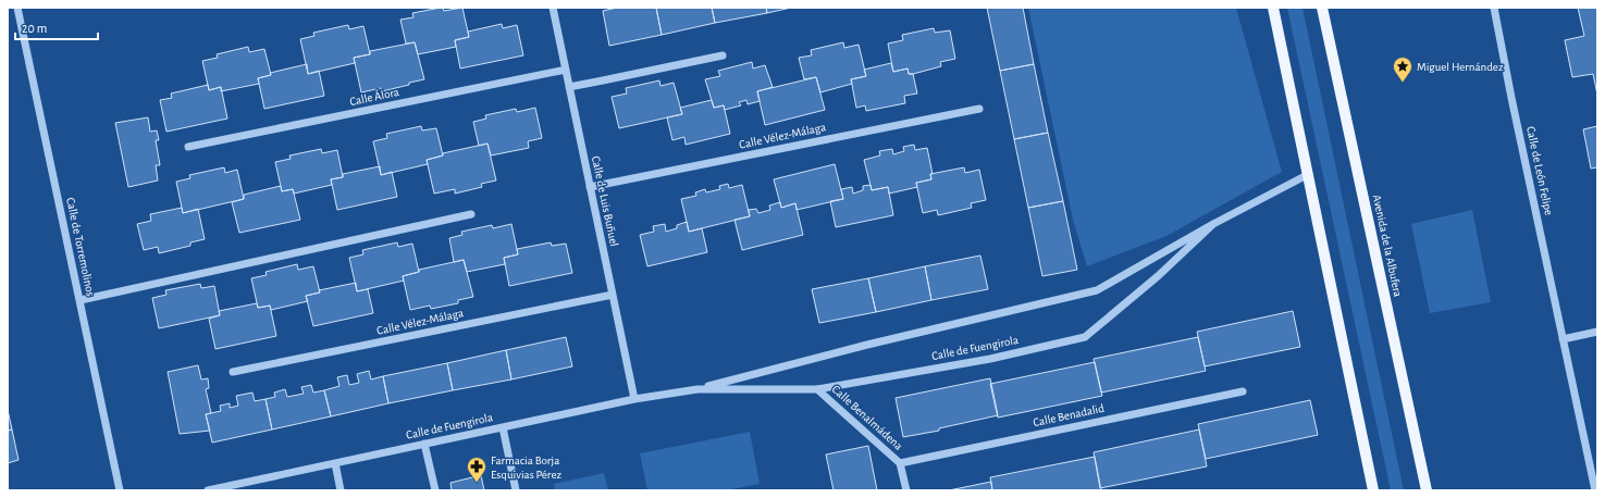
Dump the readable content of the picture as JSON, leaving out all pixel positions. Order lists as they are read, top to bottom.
{
  "streets": {
    "main road": ["Avenida de la Albufera"],
    "street": [
      "Calle Álora",
      "Calle Vélez-Málaga",
      "Calle de León Felipe",
      "Calle de Luis Buñuel",
      "Calle de Torremolinos",
      "Calle de Fuengirola",
      "Calle Benadalid",
      "Calle Benalmádena"
    ]
  },
  "crossings": [
    ["Calle Álora", "Calle de Luis Buñuel"],
    ["Calle Vélez-Málaga", "Calle de Luis Buñuel"],
    ["Calle de Luis Buñuel", "Calle de Fuengirola"],
    ["Calle de Fuengirola", "Calle Benalmádena"],
    ["Calle Benadalid", "Calle Benalmádena"]
  ],
  "places": {
    "place": ["Miguel Hernández"],
    "pharmacy": ["Farmacia Borja Esquivias Pérez"]
  },
  "scale_bar": "20 m"
}
